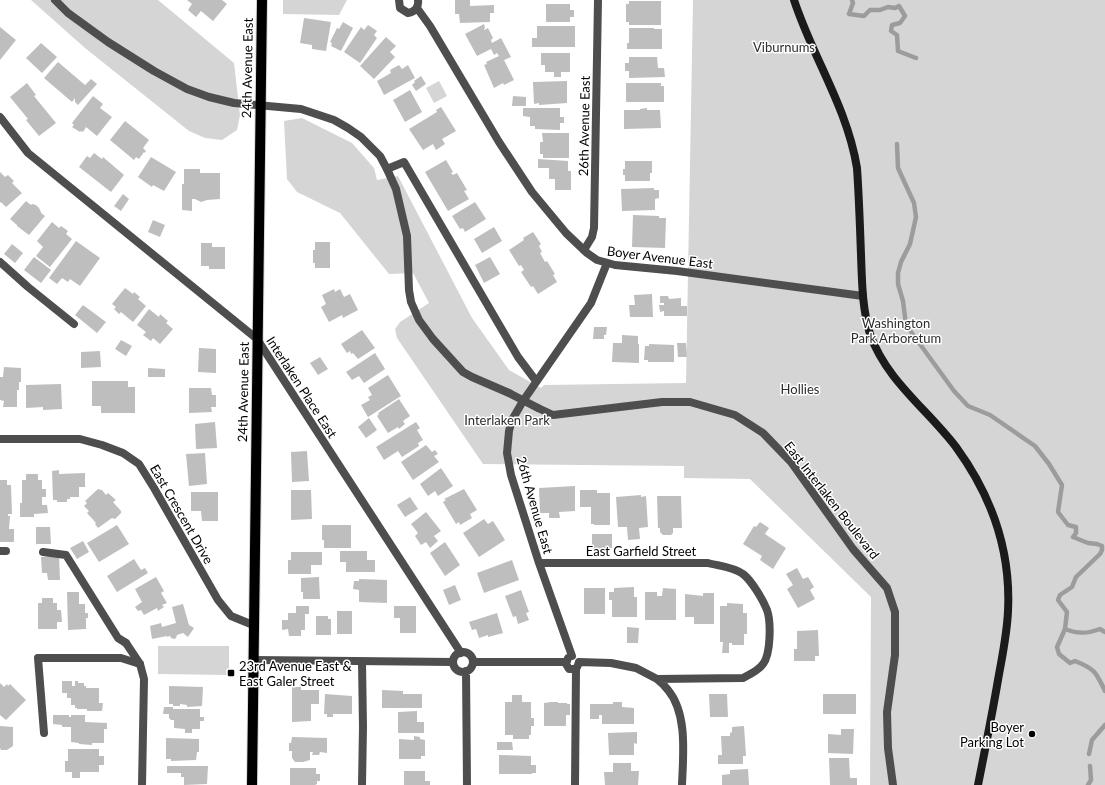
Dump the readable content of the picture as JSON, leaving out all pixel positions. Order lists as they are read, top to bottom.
{
  "streets": {
    "main road": ["24th Avenue East"],
    "street": [
      "26th Avenue East",
      "Boyer Avenue East",
      "Interlaken Place East",
      "East Interlaken Boulevard",
      "East Crescent Drive",
      "East Garfield Street"
    ]
  },
  "crossings": [
    ["24th Avenue East", "Interlaken Place East"],
    ["24th Avenue East", "East Interlaken Boulevard"],
    ["24th Avenue East", "East Crescent Drive"],
    ["26th Avenue East", "Boyer Avenue East"],
    ["26th Avenue East", "East Garfield Street"]
  ],
  "parks": [
    "Viburnums",
    "Washington Park Arboretum",
    "Hollies",
    "Interlaken Park"
  ],
  "places": {
    "transit": ["23rd Avenue East & East Galer Street"],
    "other": ["Boyer Parking Lot"]
  }
}
